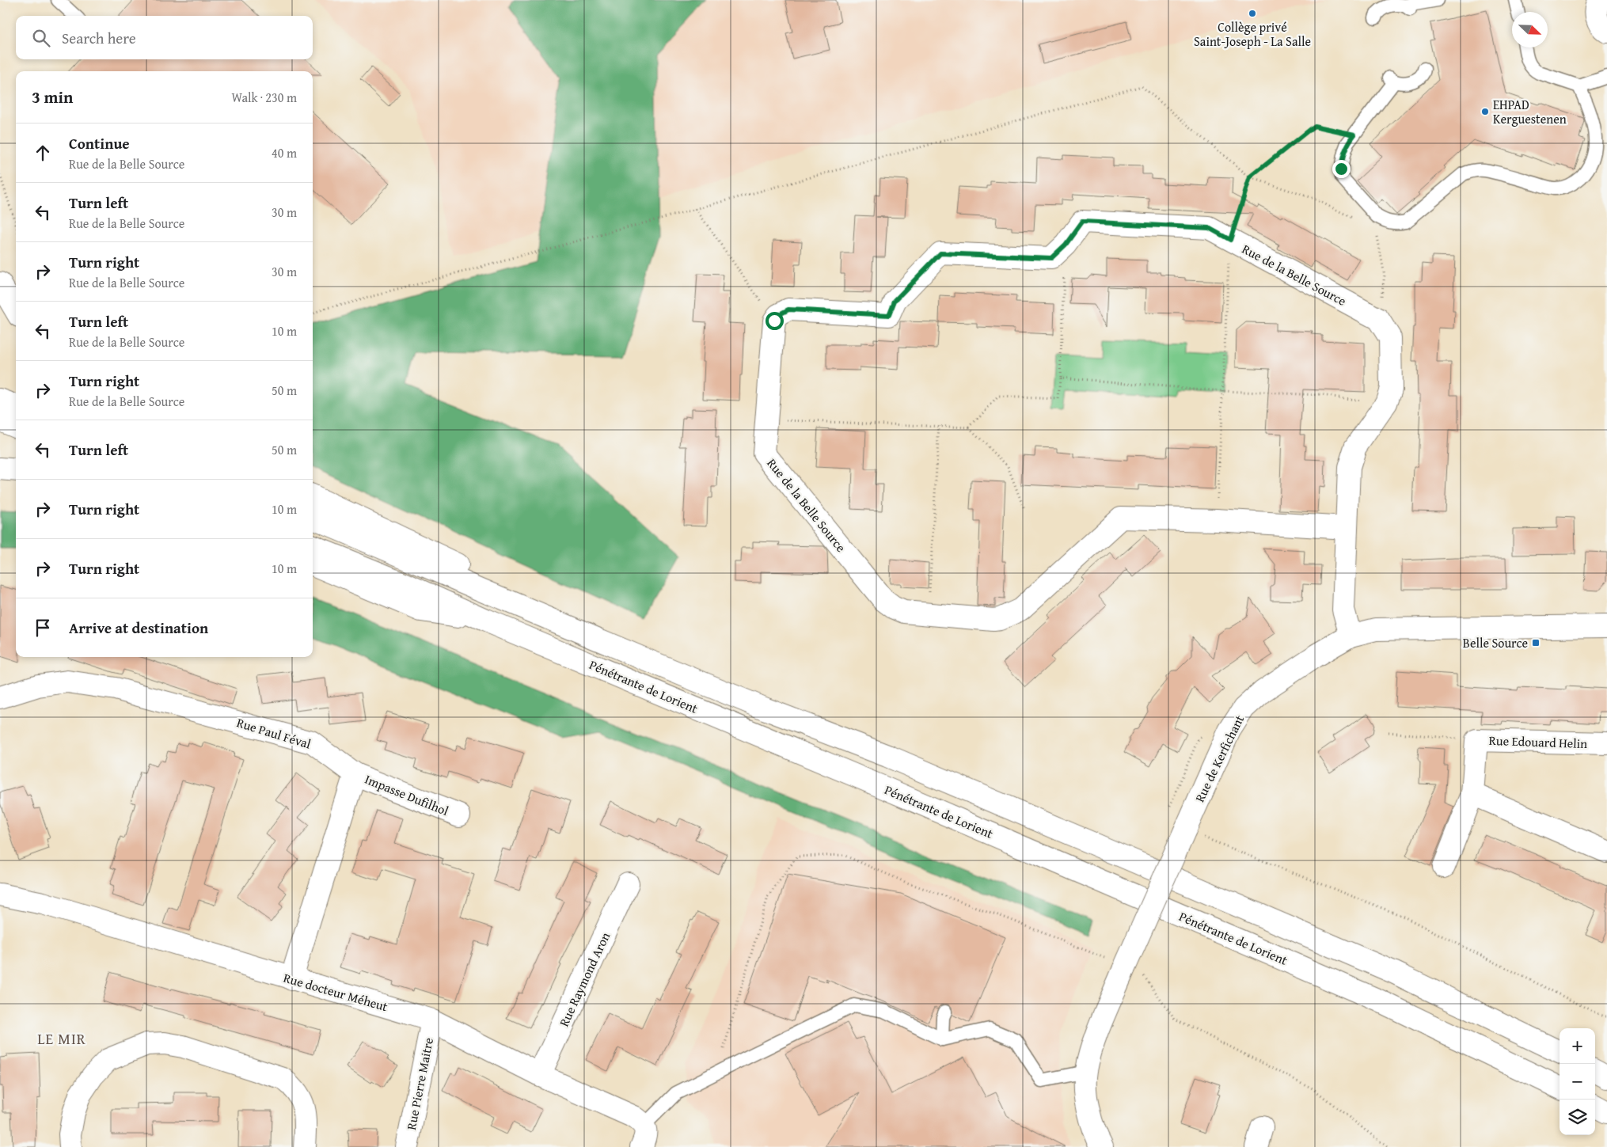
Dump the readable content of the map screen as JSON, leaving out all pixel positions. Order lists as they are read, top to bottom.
{
  "streets": {
    "main road": [
      "Rue de la Belle Source",
      "Pénétrante de Lorient",
      "Rue Paul Féval",
      "Rue Edouard Helin",
      "Rue de Kerfichant",
      "Impasse Dufilhol",
      "Rue Raymond Aron",
      "Rue docteur Méheut",
      "Rue Pierre Maitre"
    ]
  },
  "crossings": [
    ["Rue Paul Féval", "Impasse Dufilhol"],
    ["Rue Raymond Aron", "Rue docteur Méheut"],
    ["Rue docteur Méheut", "Rue Pierre Maitre"]
  ],
  "districts": ["LE MIR"],
  "places": {
    "other": ["Collège privé Saint-Joseph - La Salle", "EHPAD Kerguestenen"],
    "transit": ["Belle Source"]
  },
  "north": "bottom right",
  "page": {
    "search": "Search here",
    "heading": ["3 min", "Walk · 230 m"],
    "list": [
      ["Continue", "Rue de la Belle Source", "40 m"],
      ["Turn left", "Rue de la Belle Source", "30 m"],
      ["Turn right", "Rue de la Belle Source", "30 m"],
      ["Turn left", "Rue de la Belle Source", "10 m"],
      ["Turn right", "Rue de la Belle Source", "50 m"],
      ["Turn left", "50 m"],
      ["Turn right", "10 m"],
      ["Turn right", "10 m"],
      "Arrive at destination"
    ],
    "map_buttons": ["+", "−"]
  }
}
